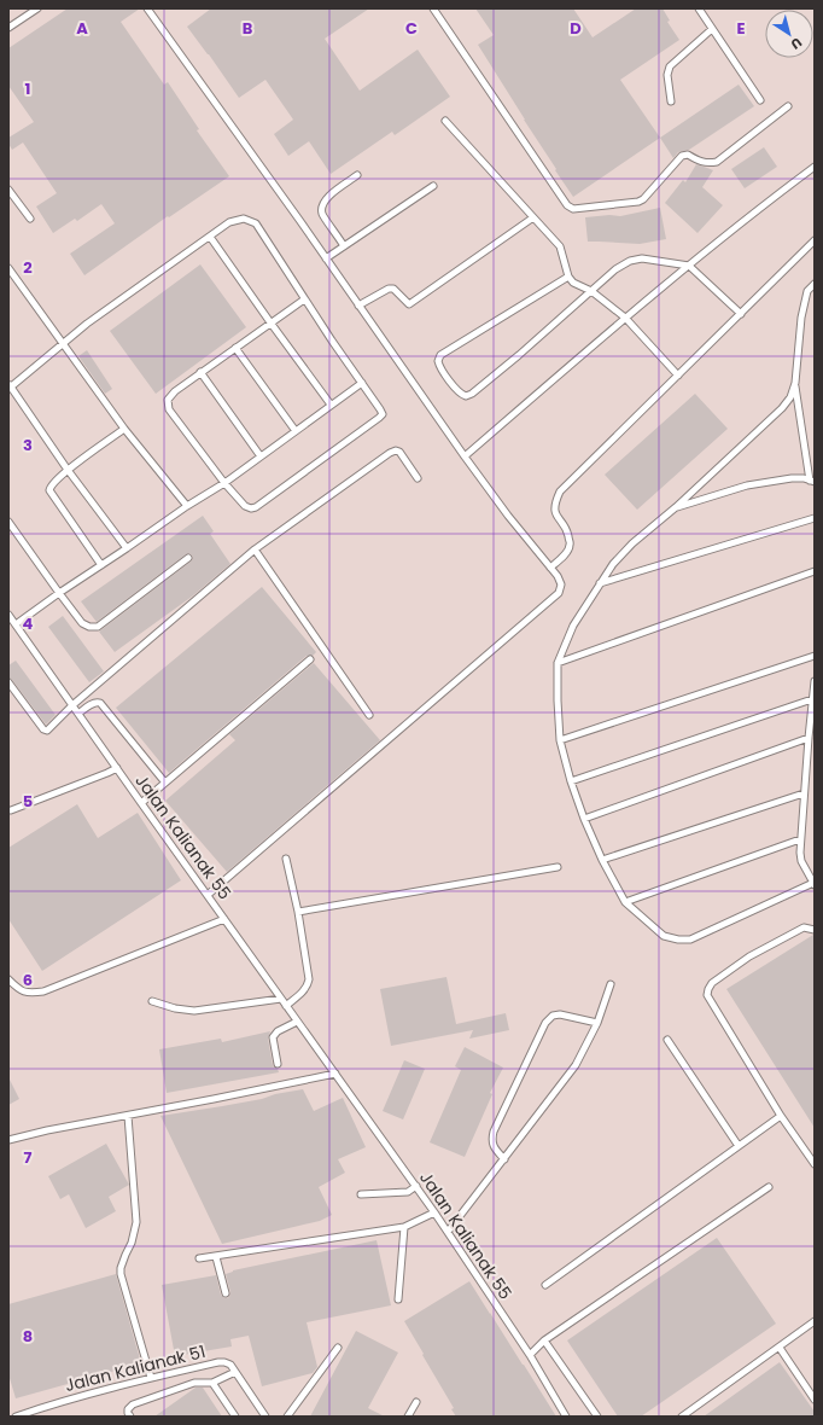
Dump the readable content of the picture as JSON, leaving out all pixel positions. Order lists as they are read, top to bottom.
{
  "streets": {
    "lane": ["Jalan Kalianak 55", "Jalan Kalianak 51"]
  },
  "north": "bottom right",
  "grid": {
    "columns": [
      "A",
      "B",
      "C",
      "D",
      "E"
    ],
    "rows": [
      "1",
      "2",
      "3",
      "4",
      "5",
      "6",
      "7",
      "8"
    ]
  }
}
